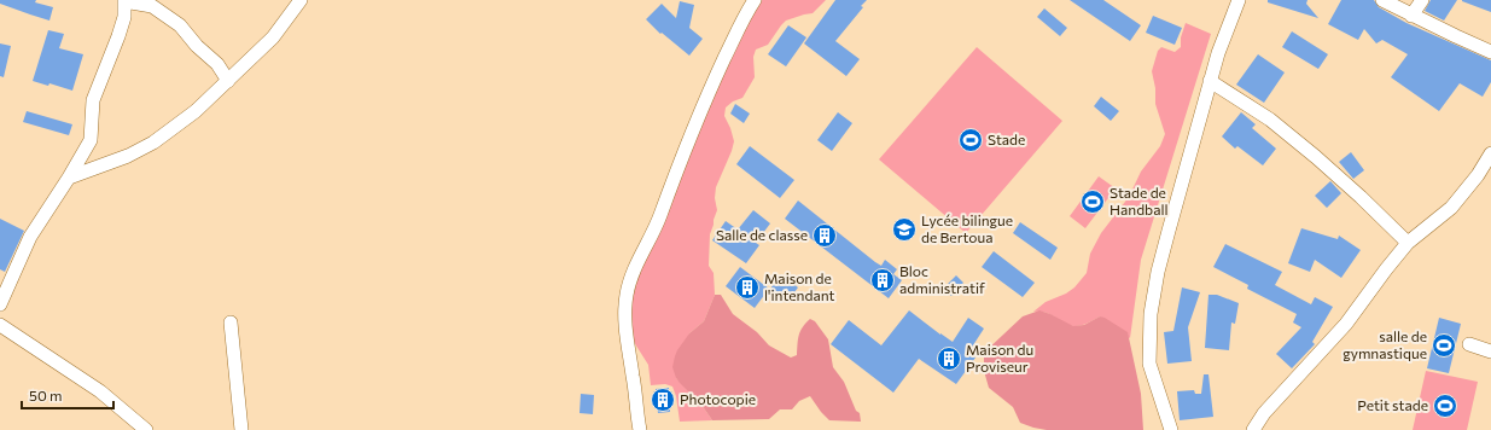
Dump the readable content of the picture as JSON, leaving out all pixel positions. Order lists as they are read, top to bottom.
{
  "places": {
    "sports": [
      "Stade",
      "Stade de Handball",
      "salle de gymnastique",
      "Petit stade"
    ],
    "school or university": ["Lycée bilingue de Bertoua"],
    "building": [
      "Salle de classe",
      "Bloc administratif",
      "Maison de l'intendant",
      "Maison du Proviseur",
      "Photocopie"
    ]
  },
  "scale_bar": "50 m"
}
